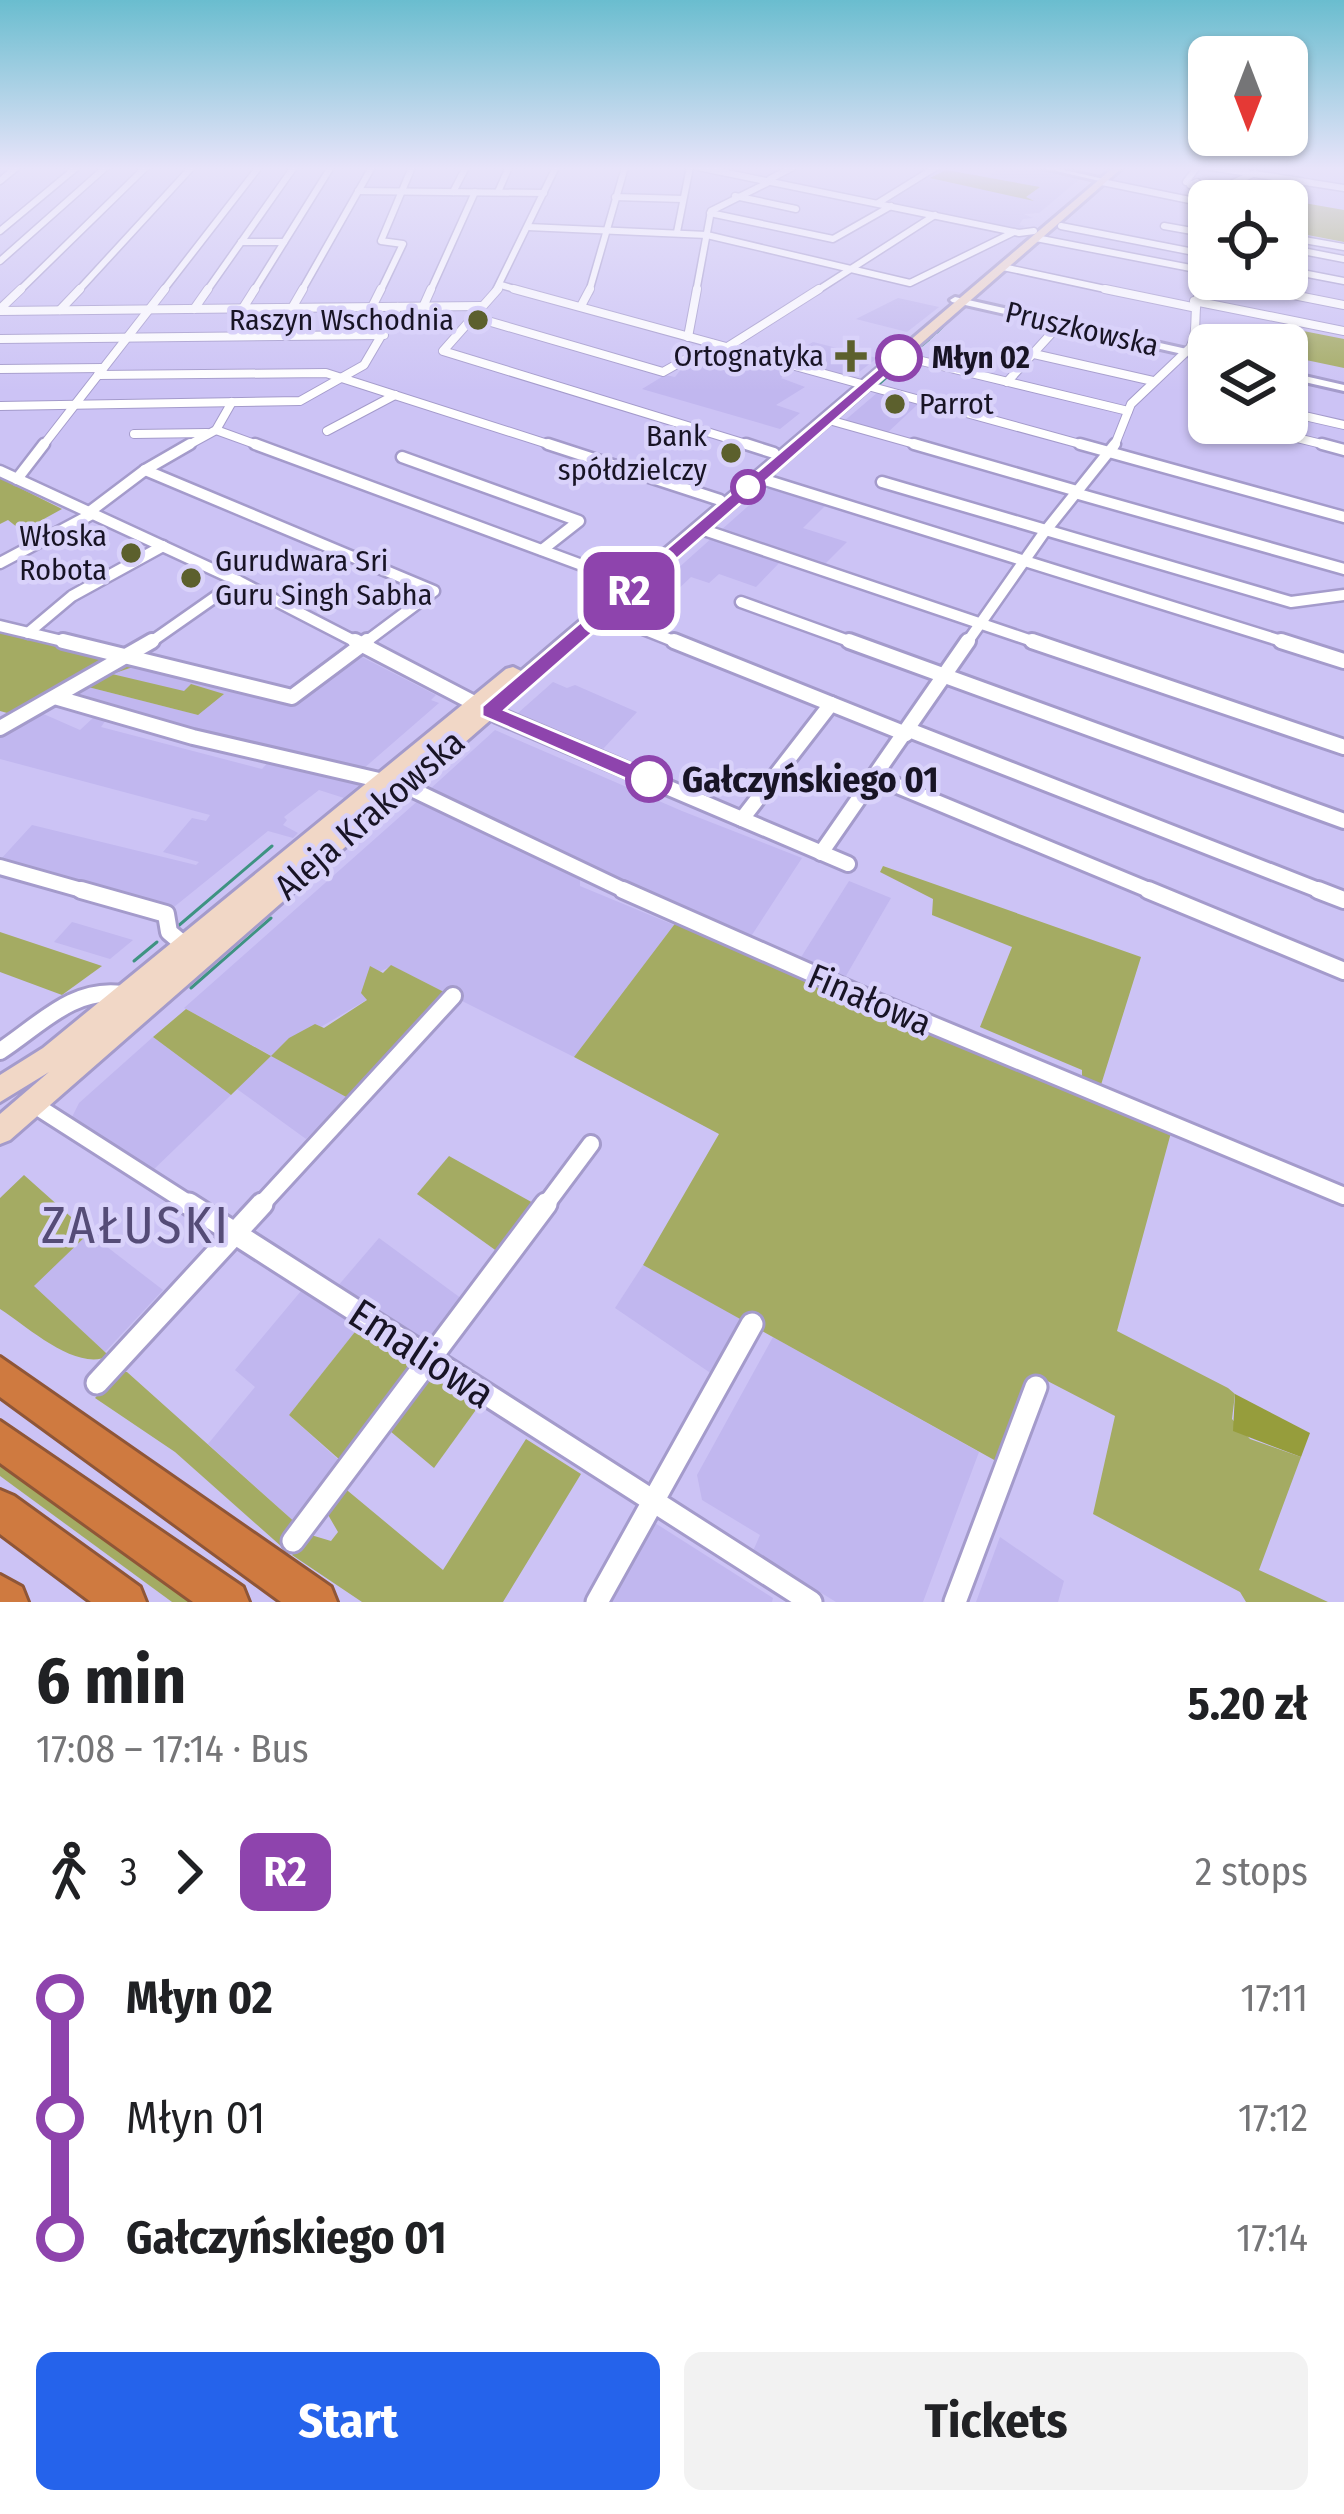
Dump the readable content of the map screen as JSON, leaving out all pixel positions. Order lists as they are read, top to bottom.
{
  "streets": {
    "main road": ["Aleja Krakowska"],
    "street": ["Pruszkowska", "Finałowa", "Emaliowa"]
  },
  "crossings": [
    ["Pruszkowska", "Aleja Krakowska"],
    ["Aleja Krakowska", "Finałowa"],
    ["Aleja Krakowska", "Emaliowa"]
  ],
  "districts": ["ZAŁUSKI"],
  "places": {
    "other": [
      "Raszyn Wschodnia",
      "Młyn 02",
      "Parrot",
      "Bank spółdzielczy",
      "Włoska Robota",
      "Gurudwara Sri Guru Singh Sabha",
      "Gałczyńskiego 01"
    ],
    "health": ["Ortognatyka"]
  },
  "lines": ["bus line R2"],
  "north": "bottom",
  "page": {
    "on_map": "R2",
    "heading": ["6 min", "17:08 – 17:14 · Bus", "5.20 zł"],
    "legs": ["3", "R2", "2 stops"],
    "list": [
      {
        "name": "Młyn 02",
        "value": "17:11"
      },
      {
        "name": "Młyn 01",
        "value": "17:12"
      },
      {
        "name": "Gałczyńskiego 01",
        "value": "17:14"
      }
    ],
    "buttons": ["Start", "Tickets"]
  }
}
